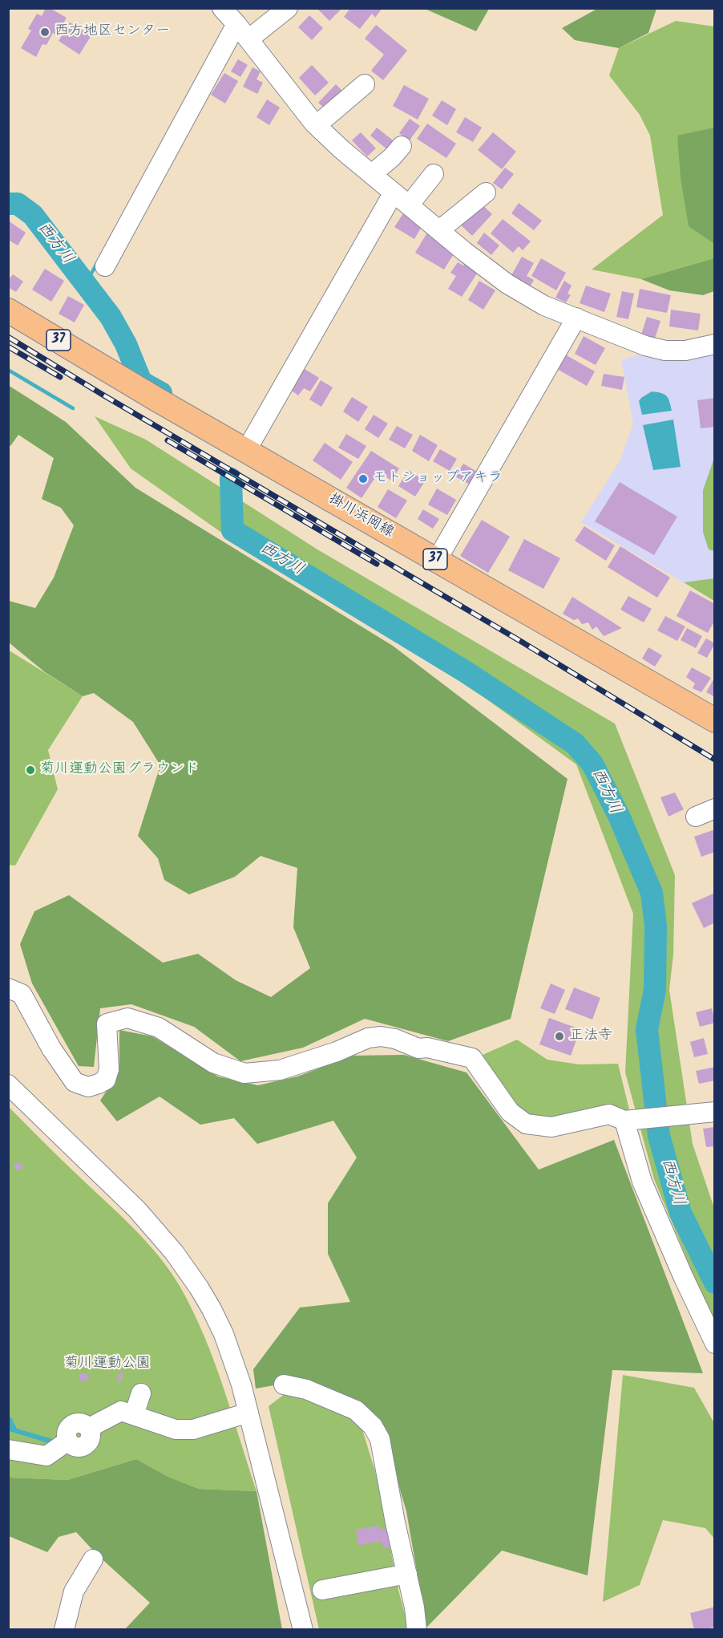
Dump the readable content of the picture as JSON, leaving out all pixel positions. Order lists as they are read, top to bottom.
{
  "streets": {
    "main road": ["37", "掛川浜岡線"]
  },
  "water": ["西方川"],
  "parks": ["菊川運動公園"],
  "places": [
    "西方地区センター",
    "モトショップアキラ",
    "菊川運動公園グラウンド",
    "正法寺"
  ]
}
